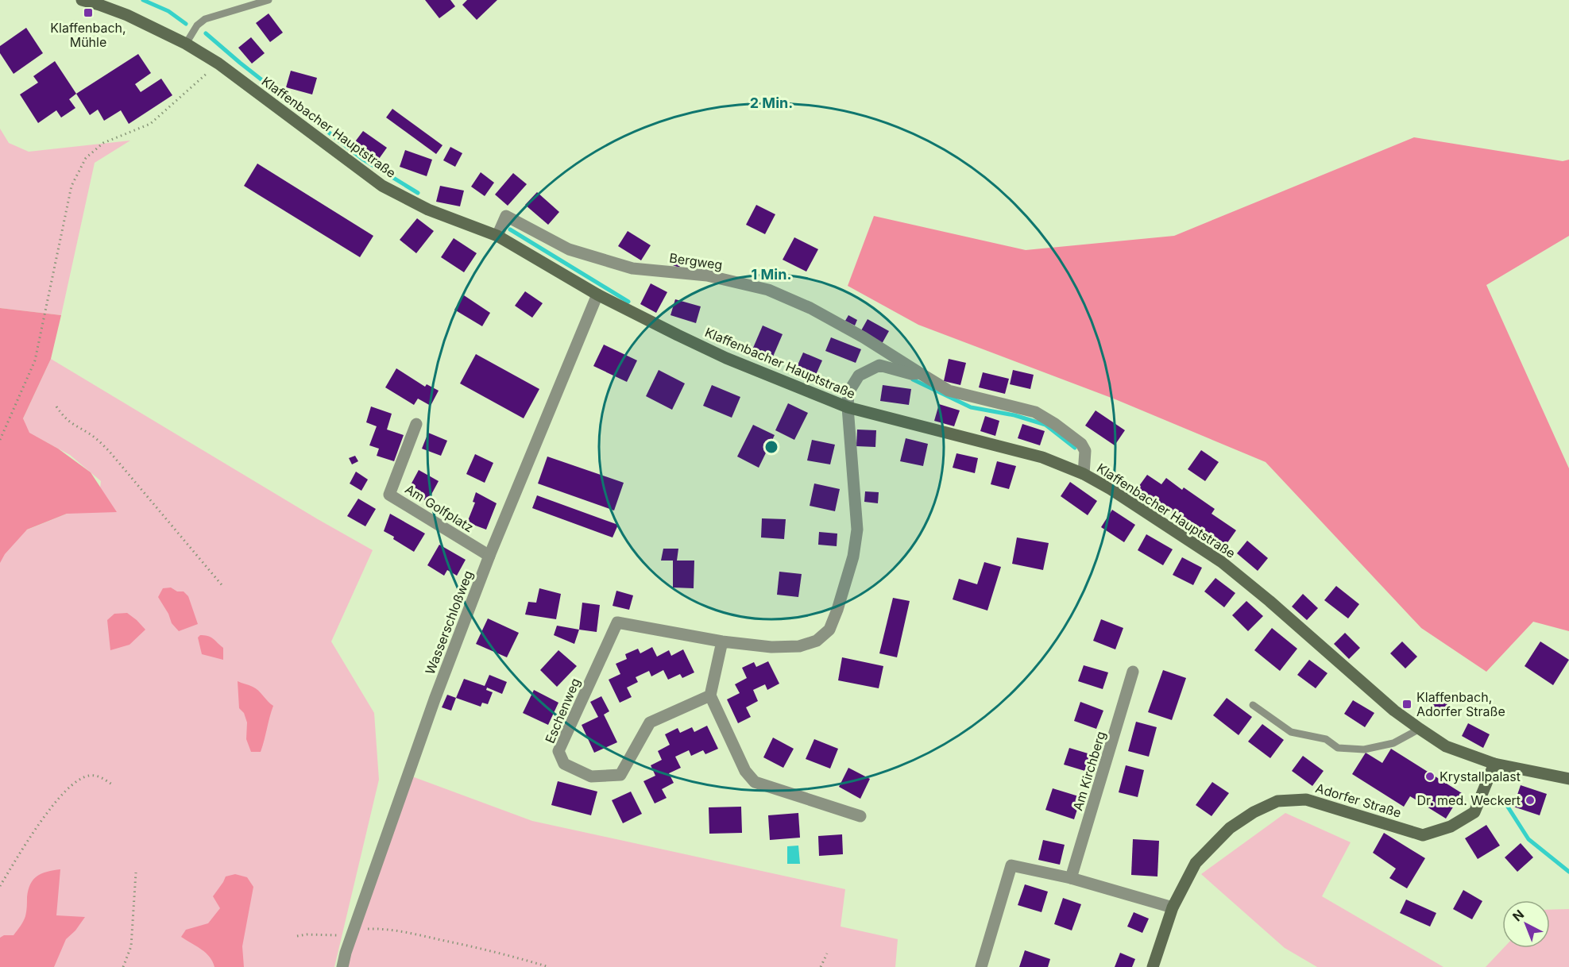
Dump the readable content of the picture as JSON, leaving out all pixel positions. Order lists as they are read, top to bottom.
{
  "streets": {
    "street": [
      "Klaffenbacher Hauptstraße",
      "Bergweg",
      "Am Golfplatz",
      "Wasserschloßweg",
      "Eschenweg",
      "Am Kirchberg",
      "Adorfer Straße"
    ]
  },
  "crossings": [
    ["Klaffenbacher Hauptstraße", "Bergweg"],
    ["Klaffenbacher Hauptstraße", "Wasserschloßweg"],
    ["Klaffenbacher Hauptstraße", "Eschenweg"],
    ["Klaffenbacher Hauptstraße", "Adorfer Straße"],
    ["Bergweg", "Eschenweg"],
    ["Am Golfplatz", "Wasserschloßweg"]
  ],
  "places": {
    "transit": ["Klaffenbach, Mühle", "Klaffenbach, Adorfer Straße"],
    "other": ["Krystallpalast", "Dr. med. Weckert"]
  },
  "north": "top left",
  "rings": ["2 Min.", "1 Min."]
}
